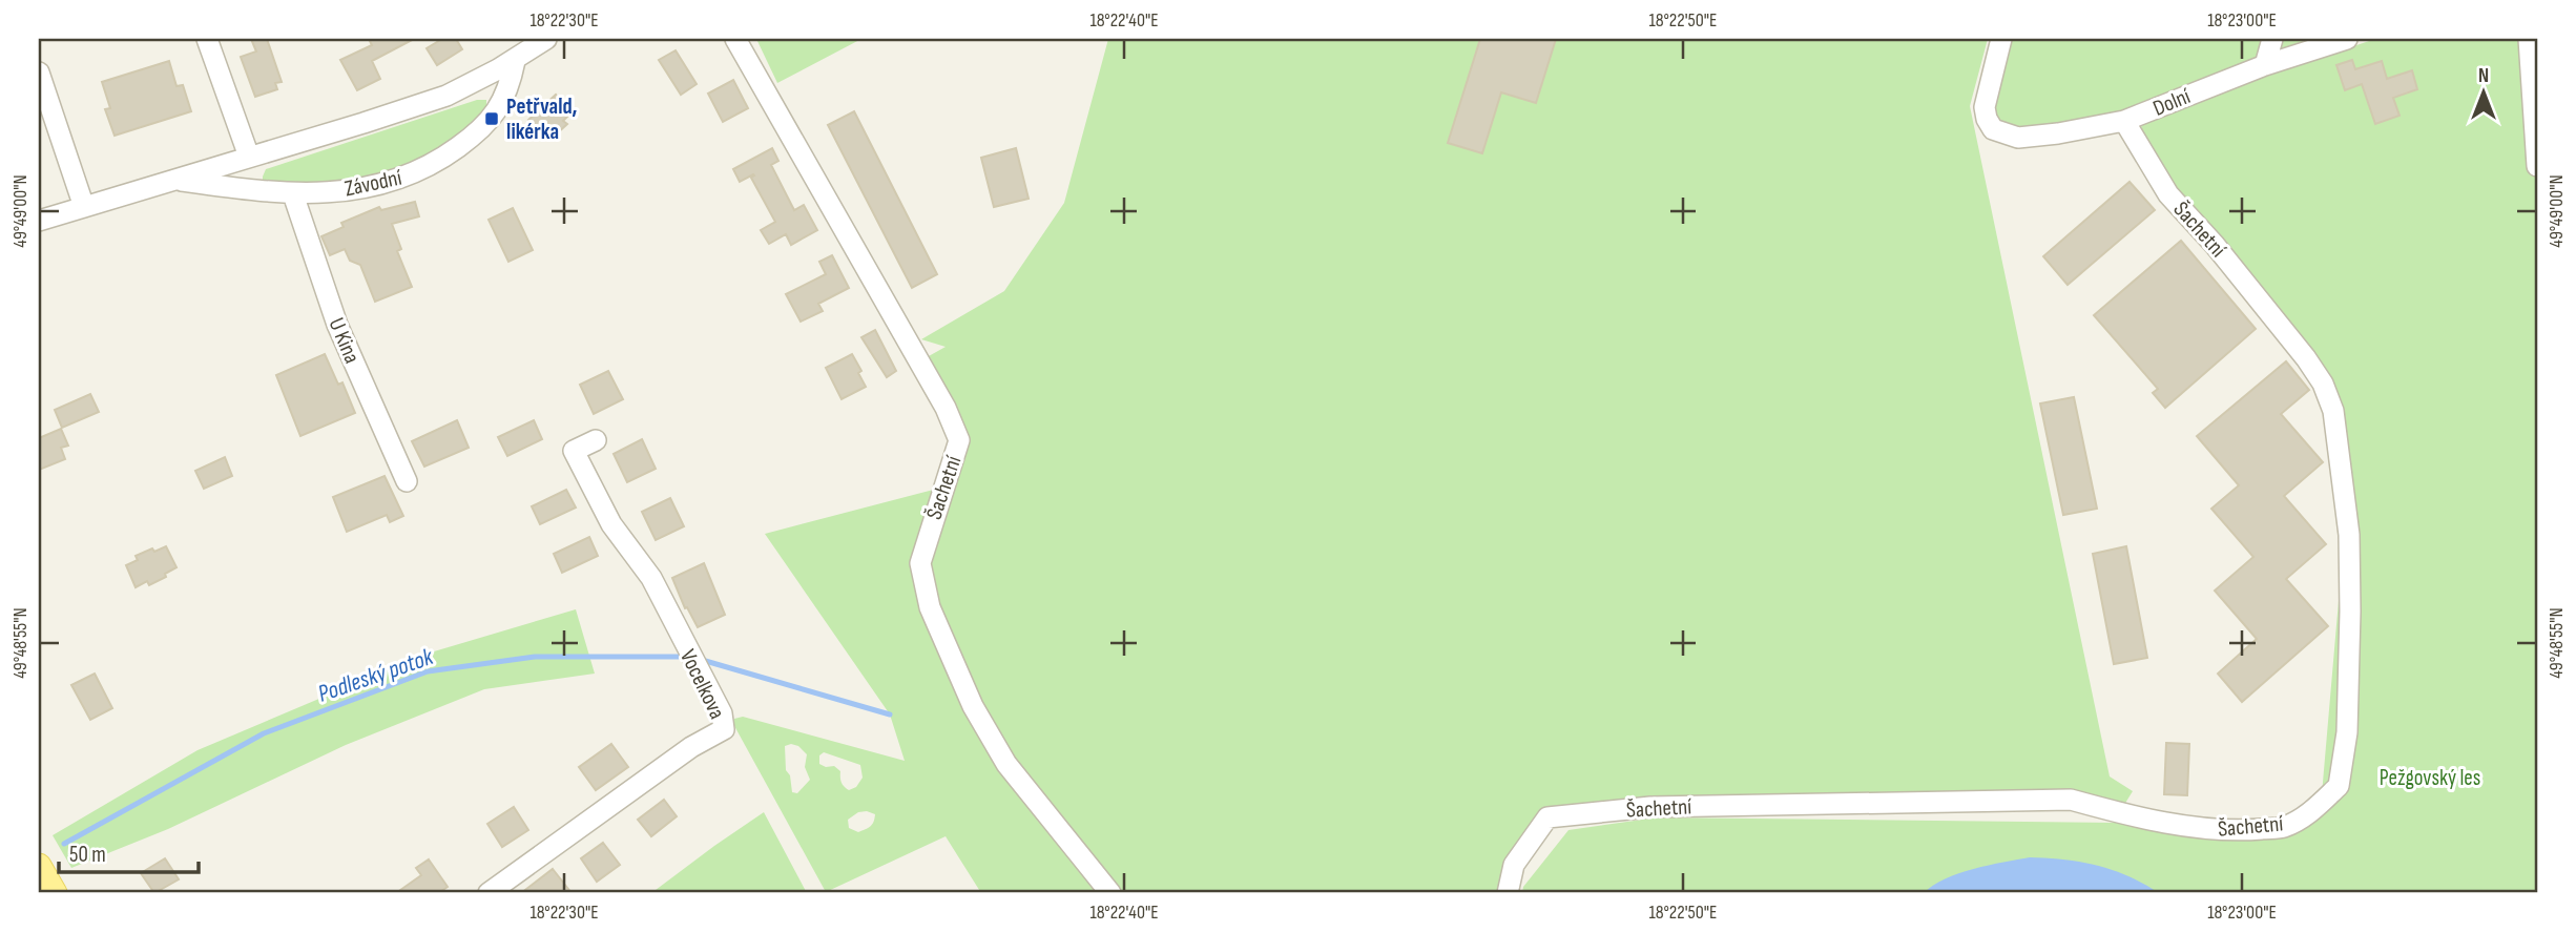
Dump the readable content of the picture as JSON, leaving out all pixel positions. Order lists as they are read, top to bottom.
{
  "streets": {
    "street": [
      "Dolní",
      "Závodní",
      "Šachetní",
      "U Kina",
      "Vocelkova"
    ]
  },
  "crossings": [
    ["Dolní", "Šachetní"],
    ["Závodní", "U Kina"]
  ],
  "water": ["Podleský potok"],
  "parks": ["Pežgovský les"],
  "places": {
    "transit": ["Petřvald, likérka"]
  },
  "scale_bar": "50 m",
  "north": "top",
  "coordinates": [
    "18°22'30\"E",
    "18°22'40\"E",
    "18°22'50\"E",
    "18°23'00\"E",
    "49°49'00\"N",
    "49°48'55\"N"
  ]
}
